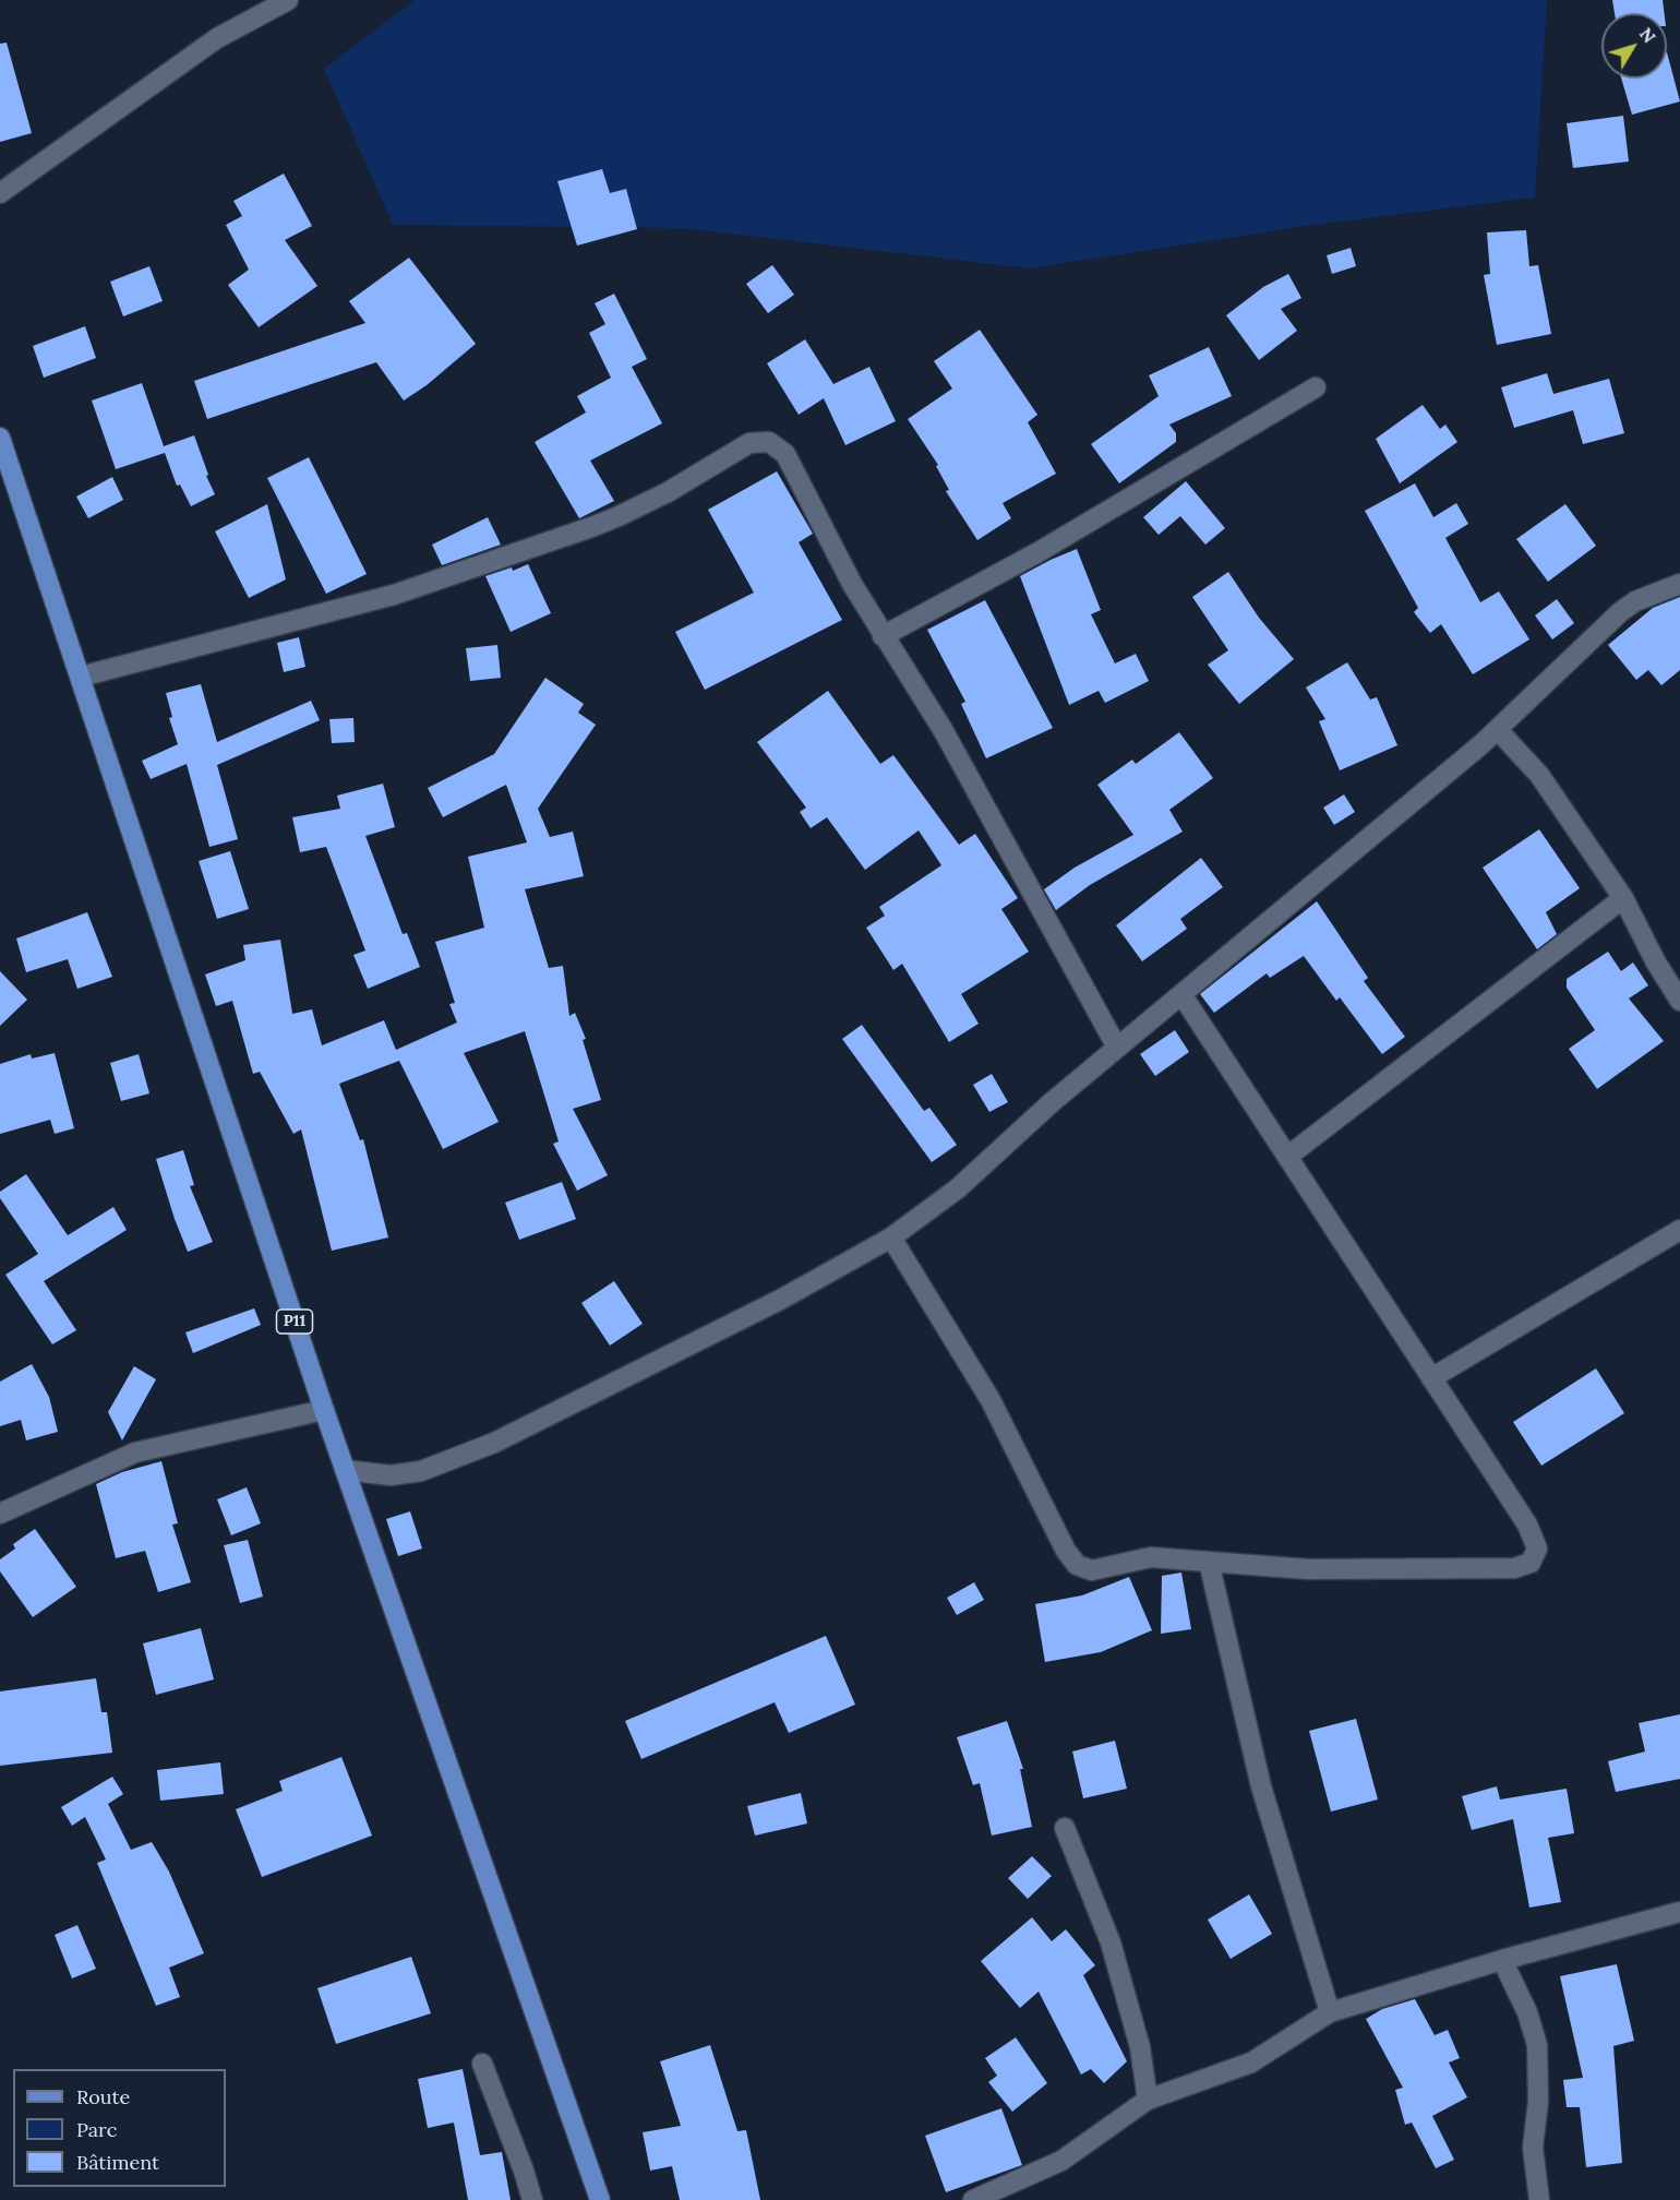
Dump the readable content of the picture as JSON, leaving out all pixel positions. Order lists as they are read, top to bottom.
{
  "streets": {
    "main road": ["P11"]
  },
  "legend": ["Route", "Parc", "Bâtiment"],
  "north": "top right"
}
